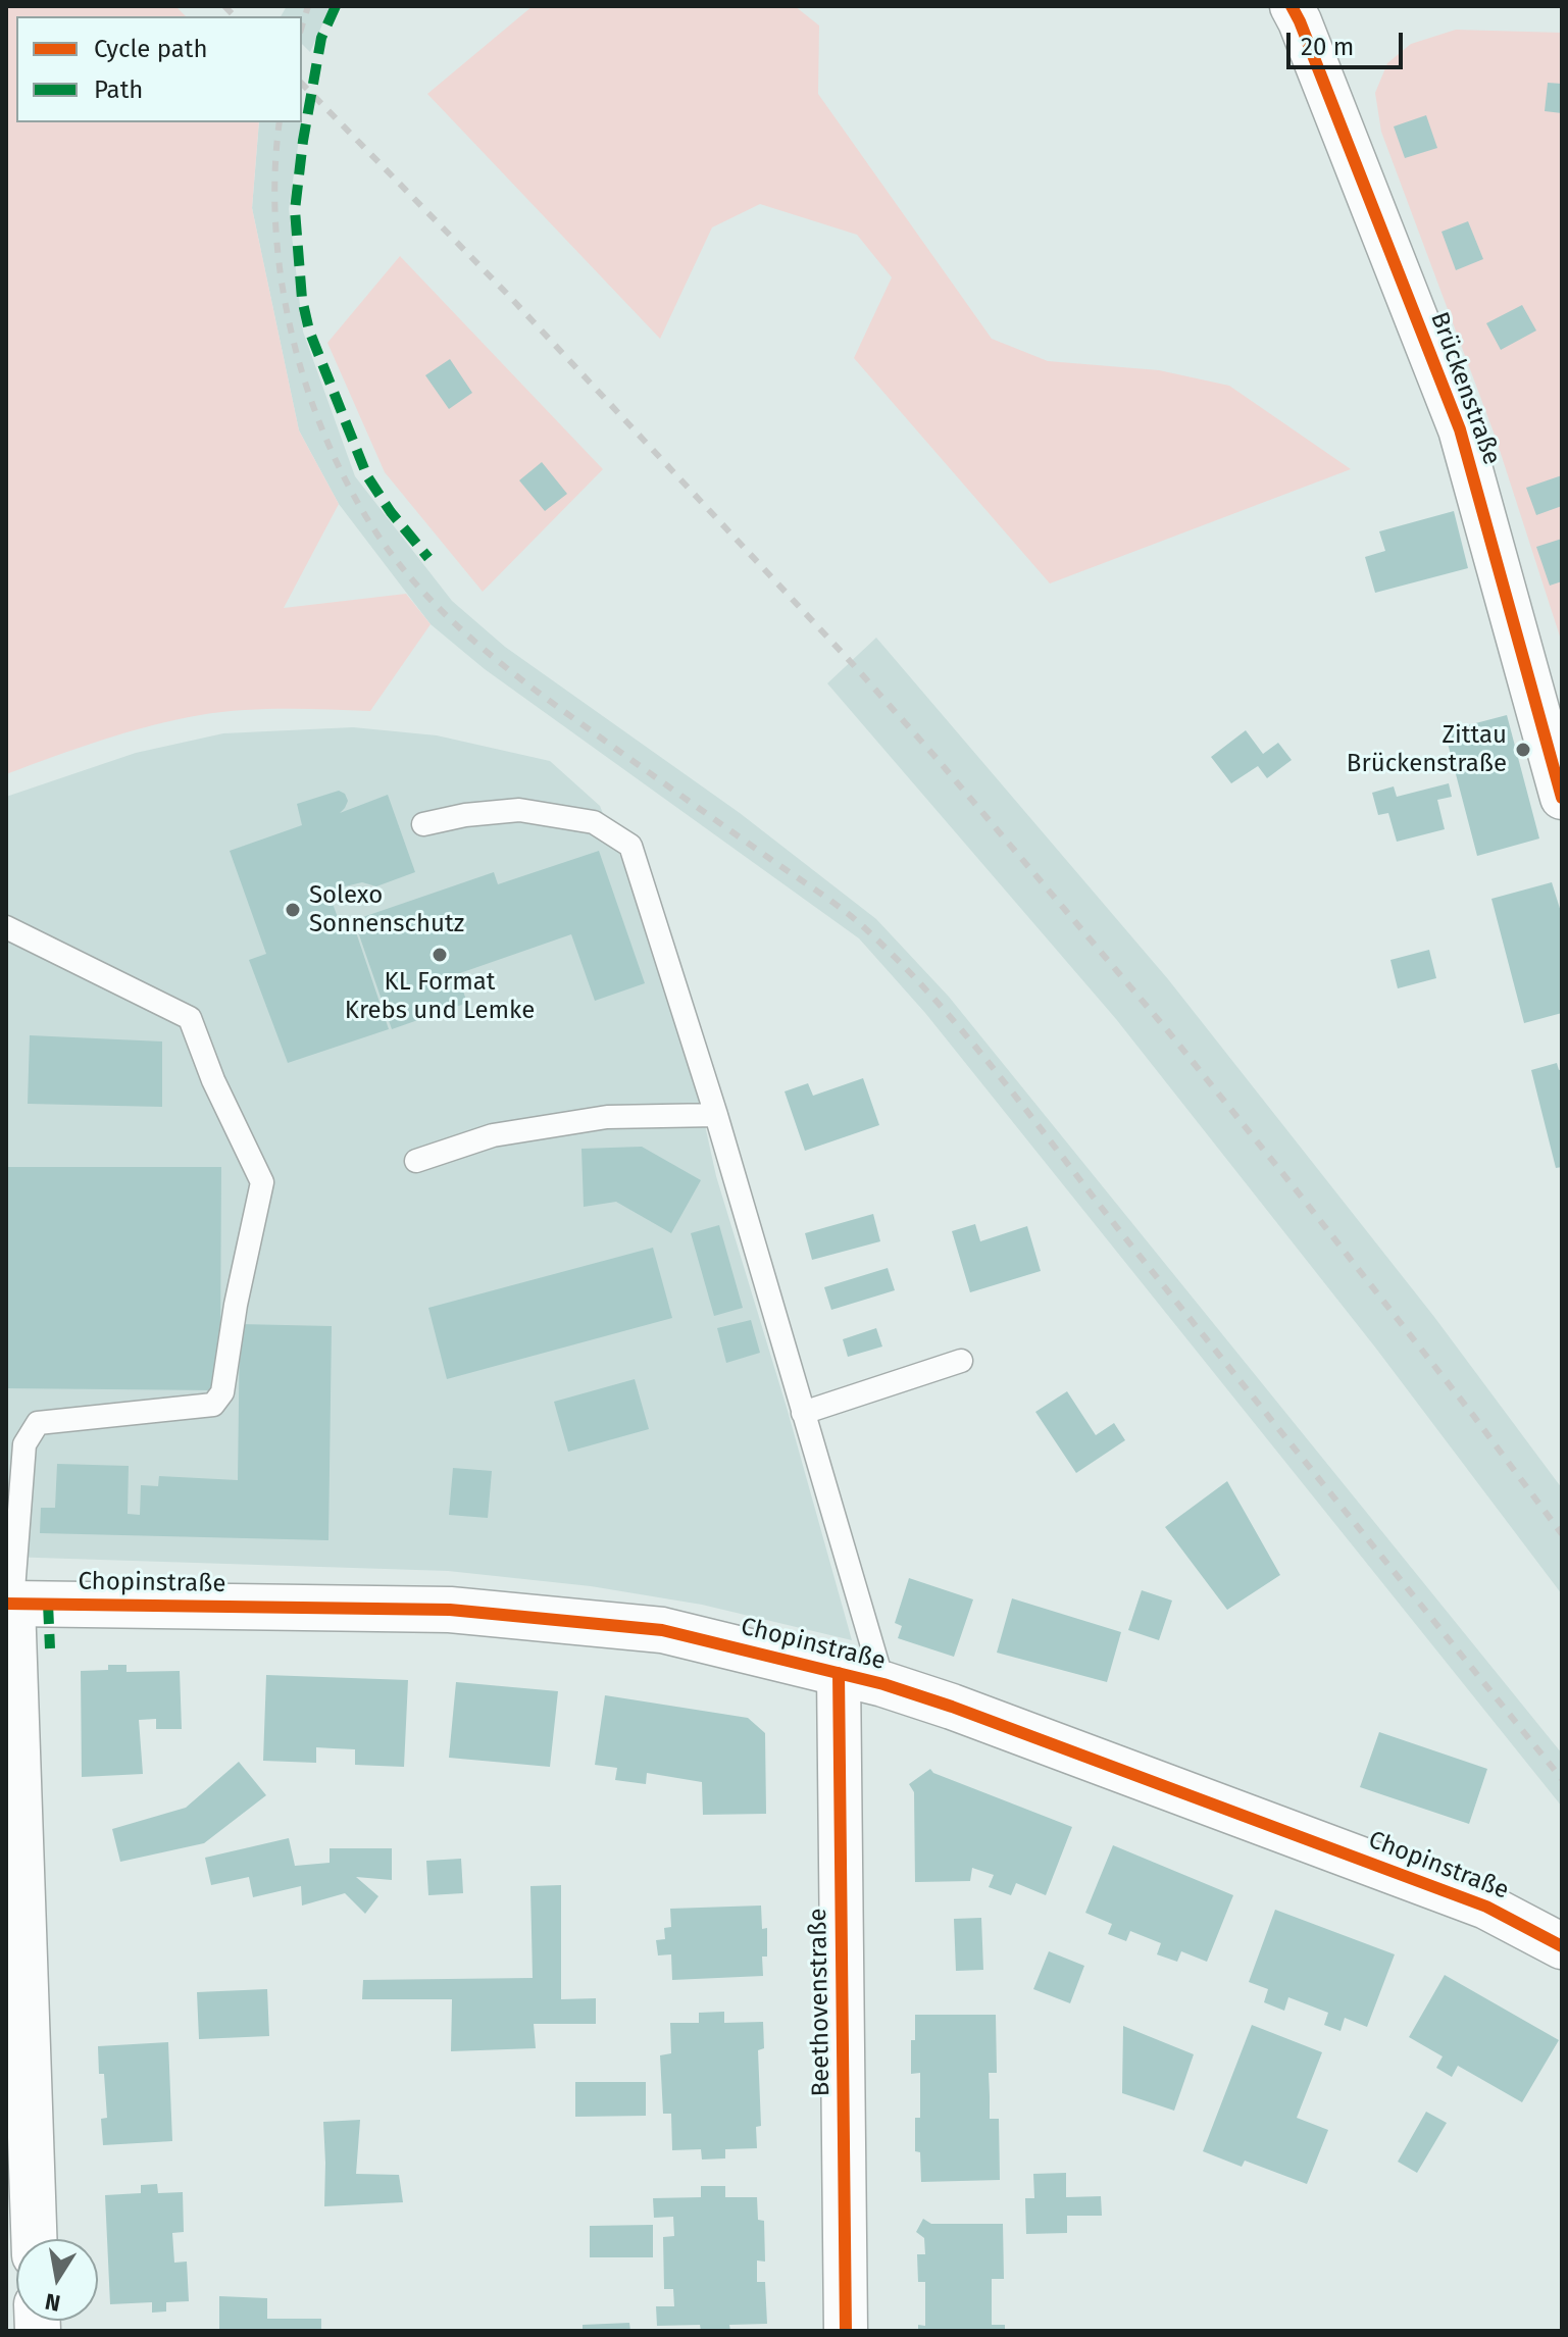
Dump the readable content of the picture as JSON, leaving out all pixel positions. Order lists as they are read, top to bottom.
{
  "streets": {
    "street": ["Brückenstraße", "Chopinstraße", "Beethovenstraße"]
  },
  "crossings": [
    ["Chopinstraße", "Beethovenstraße"]
  ],
  "places": ["Zittau Brückenstraße", "Solexo Sonnenschutz", "KL Format Krebs und Lemke"],
  "legend": ["Cycle path", "Path"],
  "scale_bar": "20 m",
  "north": "bottom"
}
